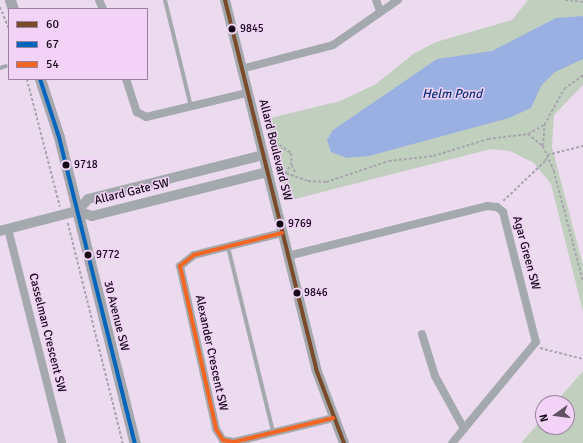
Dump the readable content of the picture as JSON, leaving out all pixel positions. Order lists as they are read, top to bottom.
{
  "streets": {
    "main road": ["30 Avenue SW"],
    "street": [
      "Allard Boulevard SW",
      "Allard Gate SW",
      "Agar Green SW",
      "Casselman Crescent SW",
      "Alexander Crescent SW"
    ]
  },
  "crossings": [
    ["Allard Boulevard SW", "Allard Gate SW"],
    ["Allard Boulevard SW", "Agar Green SW"],
    ["Allard Boulevard SW", "Alexander Crescent SW"],
    ["Allard Gate SW", "30 Avenue SW"]
  ],
  "water": ["Helm Pond"],
  "places": [
    "9845",
    "9718",
    "9769",
    "9772",
    "9846"
  ],
  "lines": ["transit line 60", "transit line 67", "transit line 54"],
  "legend": ["60", "67", "54"],
  "north": "left"
}
